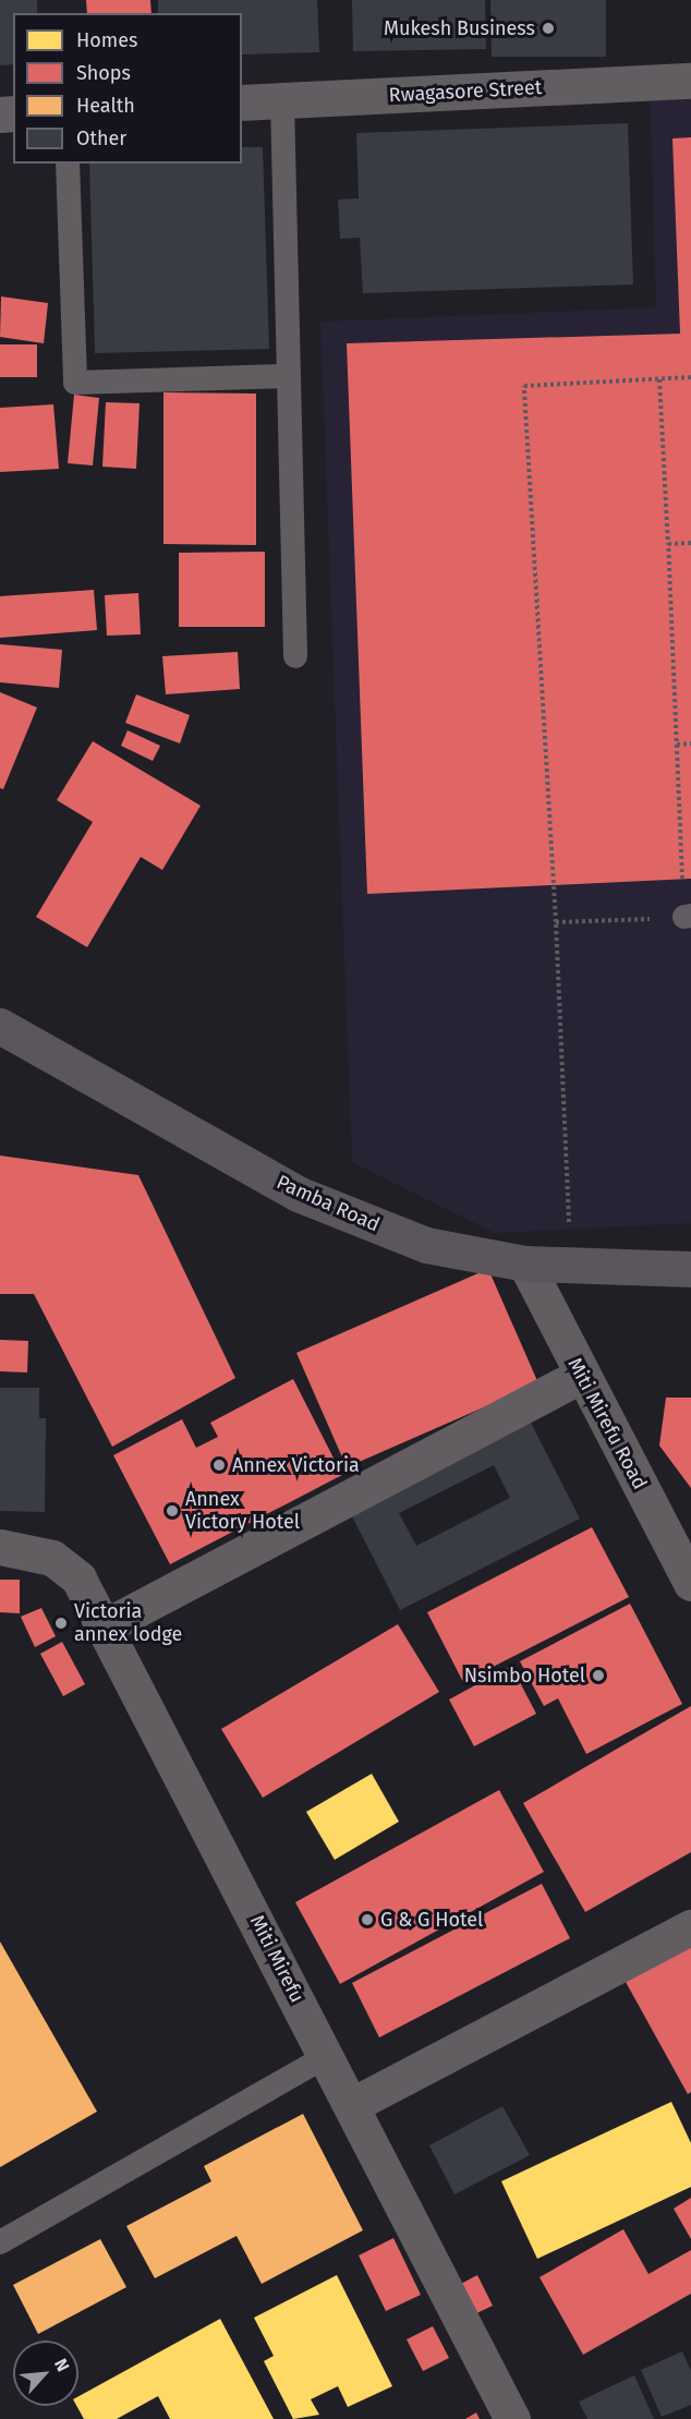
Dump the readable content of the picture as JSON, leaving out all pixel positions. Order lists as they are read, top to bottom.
{
  "streets": {
    "main road": ["Pamba Road"],
    "street": ["Rwagasore Street", "Miti Mirefu Road", "Miti Mirefu"]
  },
  "crossings": [
    ["Pamba Road", "Miti Mirefu Road"]
  ],
  "places": [
    "Mukesh Business",
    "Annex Victoria",
    "Annex Victory Hotel",
    "Victoria annex lodge",
    "Nsimbo Hotel",
    "G & G Hotel"
  ],
  "legend": [
    "Homes",
    "Shops",
    "Health",
    "Other"
  ],
  "north": "top right"
}
